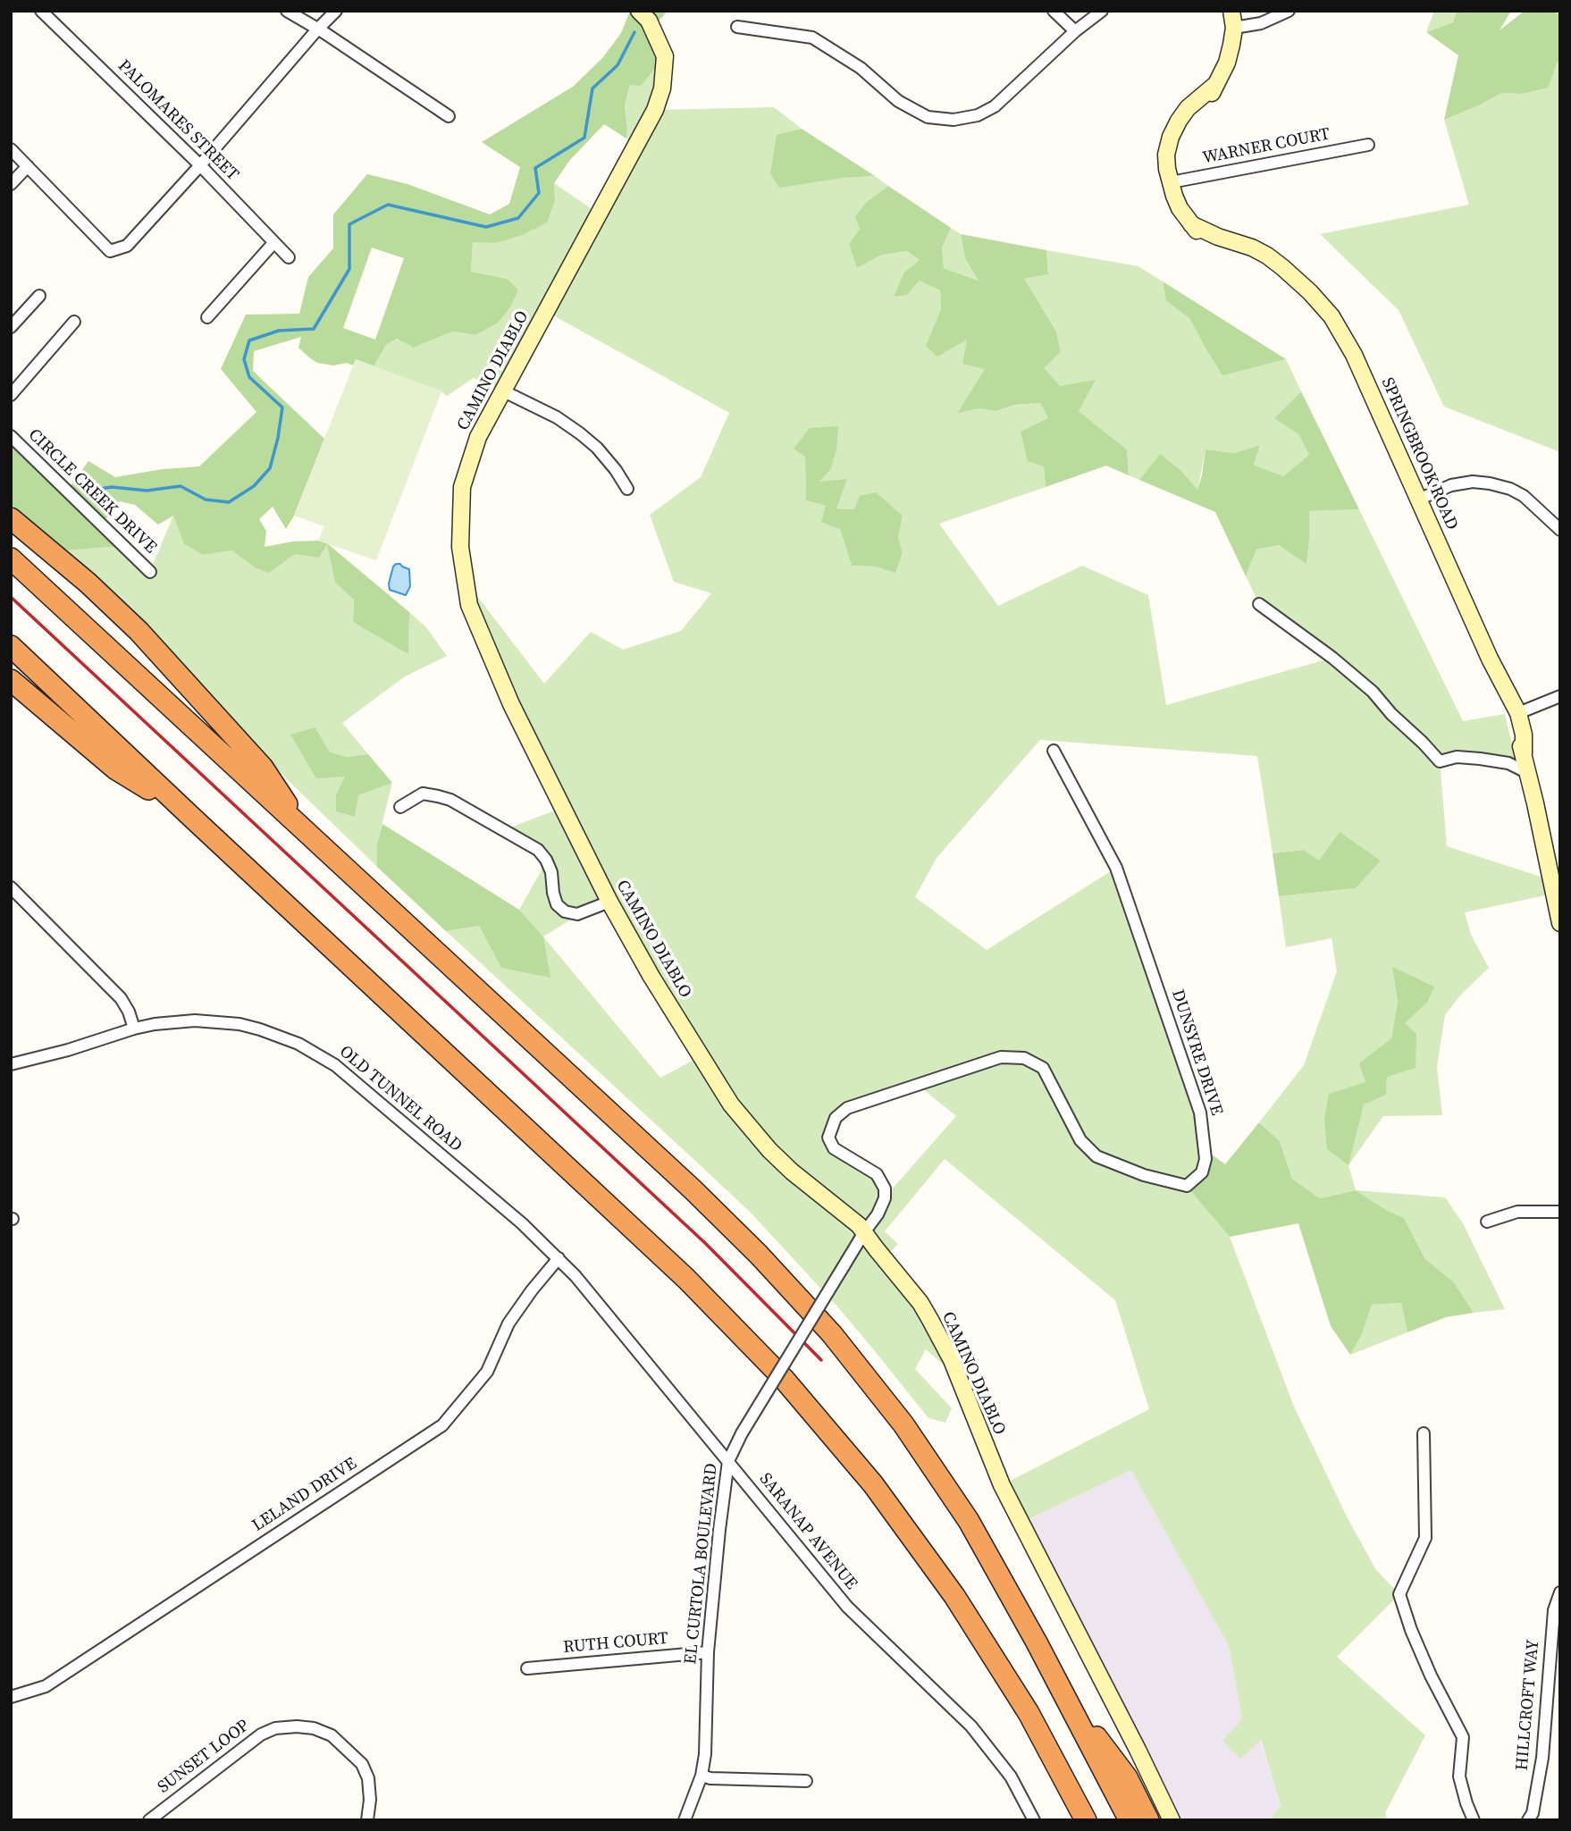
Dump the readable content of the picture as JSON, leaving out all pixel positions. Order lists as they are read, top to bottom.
{
  "streets": {
    "street": [
      "PALOMARES STREET",
      "WARNER COURT",
      "CAMINO DIABLO",
      "SPRINGBROOK ROAD",
      "CIRCLE CREEK DRIVE",
      "DUNSYRE DRIVE",
      "OLD TUNNEL ROAD",
      "LELAND DRIVE",
      "SARANAP AVENUE",
      "EL CURTOLA BOULEVARD",
      "RUTH COURT",
      "HILLCROFT WAY",
      "SUNSET LOOP"
    ]
  },
  "crossings": [
    ["WARNER COURT", "SPRINGBROOK ROAD"],
    ["CAMINO DIABLO", "DUNSYRE DRIVE"],
    ["CAMINO DIABLO", "EL CURTOLA BOULEVARD"],
    ["DUNSYRE DRIVE", "EL CURTOLA BOULEVARD"],
    ["OLD TUNNEL ROAD", "LELAND DRIVE"],
    ["OLD TUNNEL ROAD", "SARANAP AVENUE"],
    ["LELAND DRIVE", "SARANAP AVENUE"],
    ["SARANAP AVENUE", "EL CURTOLA BOULEVARD"],
    ["EL CURTOLA BOULEVARD", "RUTH COURT"]
  ]
}
